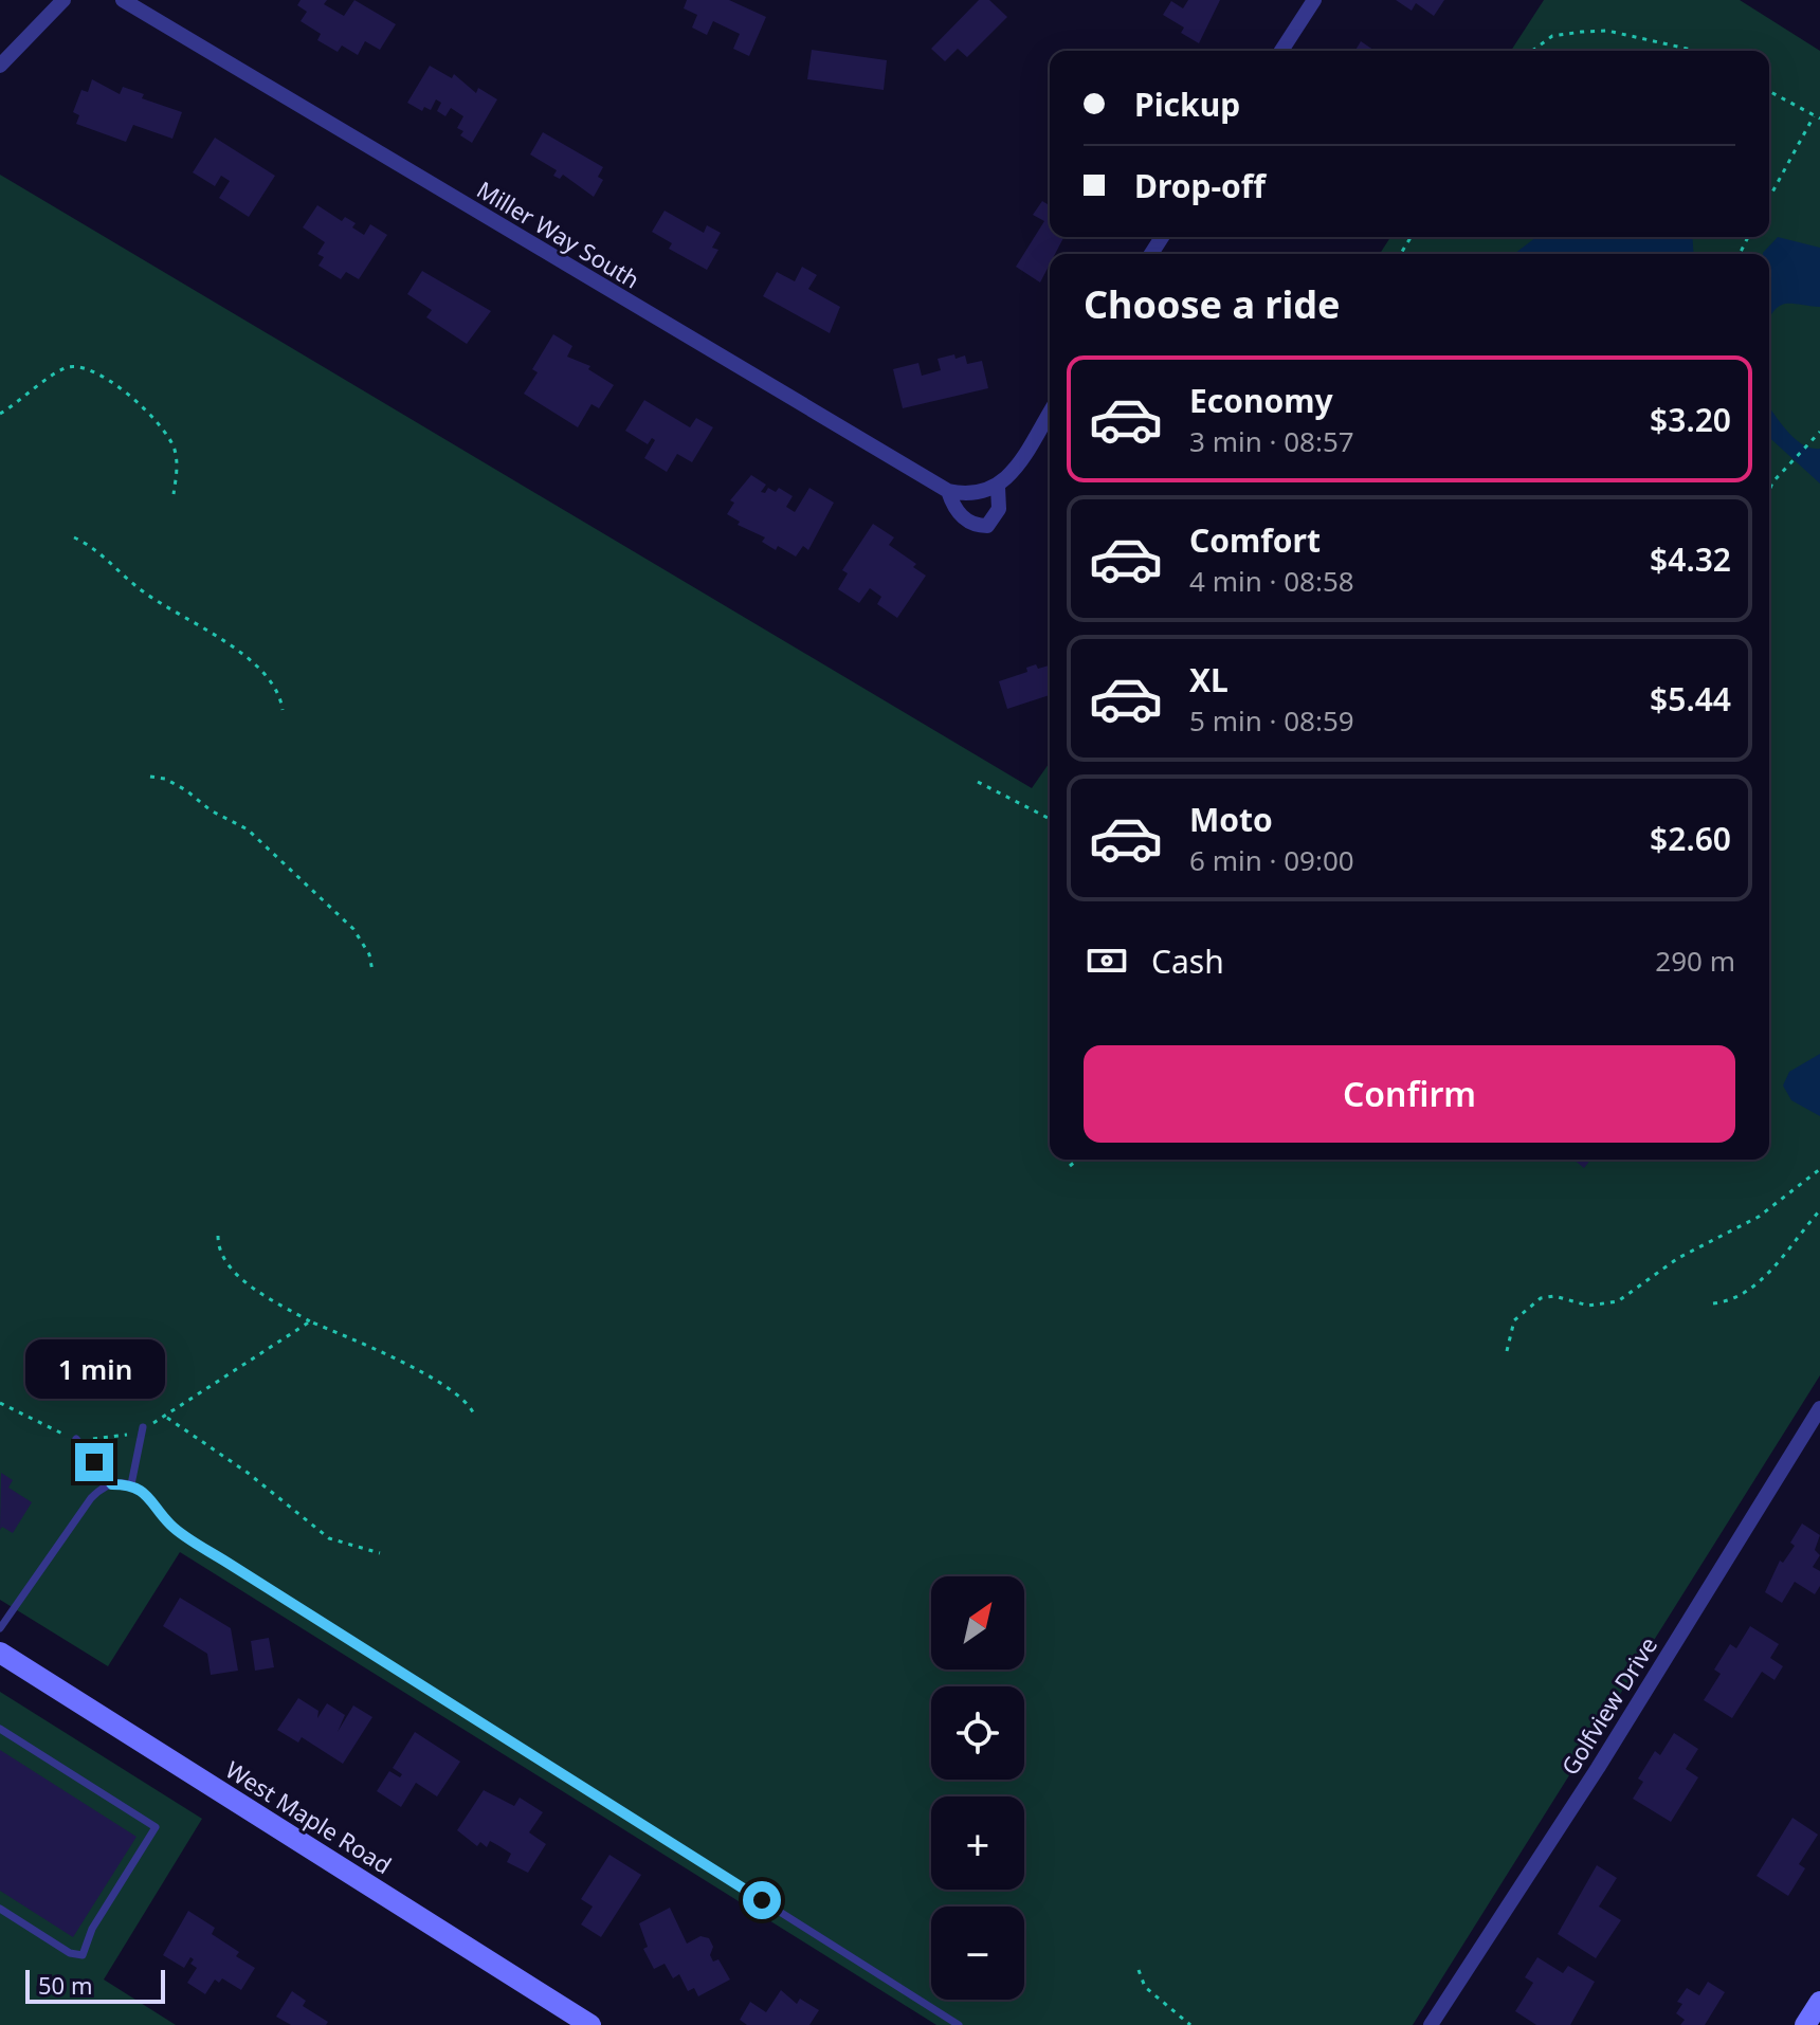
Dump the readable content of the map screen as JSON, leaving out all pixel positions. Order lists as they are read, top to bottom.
{
  "streets": {
    "main road": ["West Maple Road"],
    "street": ["Miller Way South", "Golfview Drive"]
  },
  "scale_bar": "50 m",
  "north": "top right",
  "page": {
    "banner": ["Pickup", "Drop-off"],
    "heading": "Choose a ride",
    "list": [
      {
        "name": "Economy",
        "note": "3 min · 08:57",
        "value": "$3.20"
      },
      {
        "name": "Comfort",
        "note": "4 min · 08:58",
        "value": "$4.32"
      },
      {
        "name": "XL",
        "note": "5 min · 08:59",
        "value": "$5.44"
      },
      {
        "name": "Moto",
        "note": "6 min · 09:00",
        "value": "$2.60"
      }
    ],
    "pay": ["Cash", "290 m"],
    "buttons": "Confirm",
    "bubble": "1 min",
    "map_buttons": ["+", "−"],
    "scale": "50 m"
  }
}
